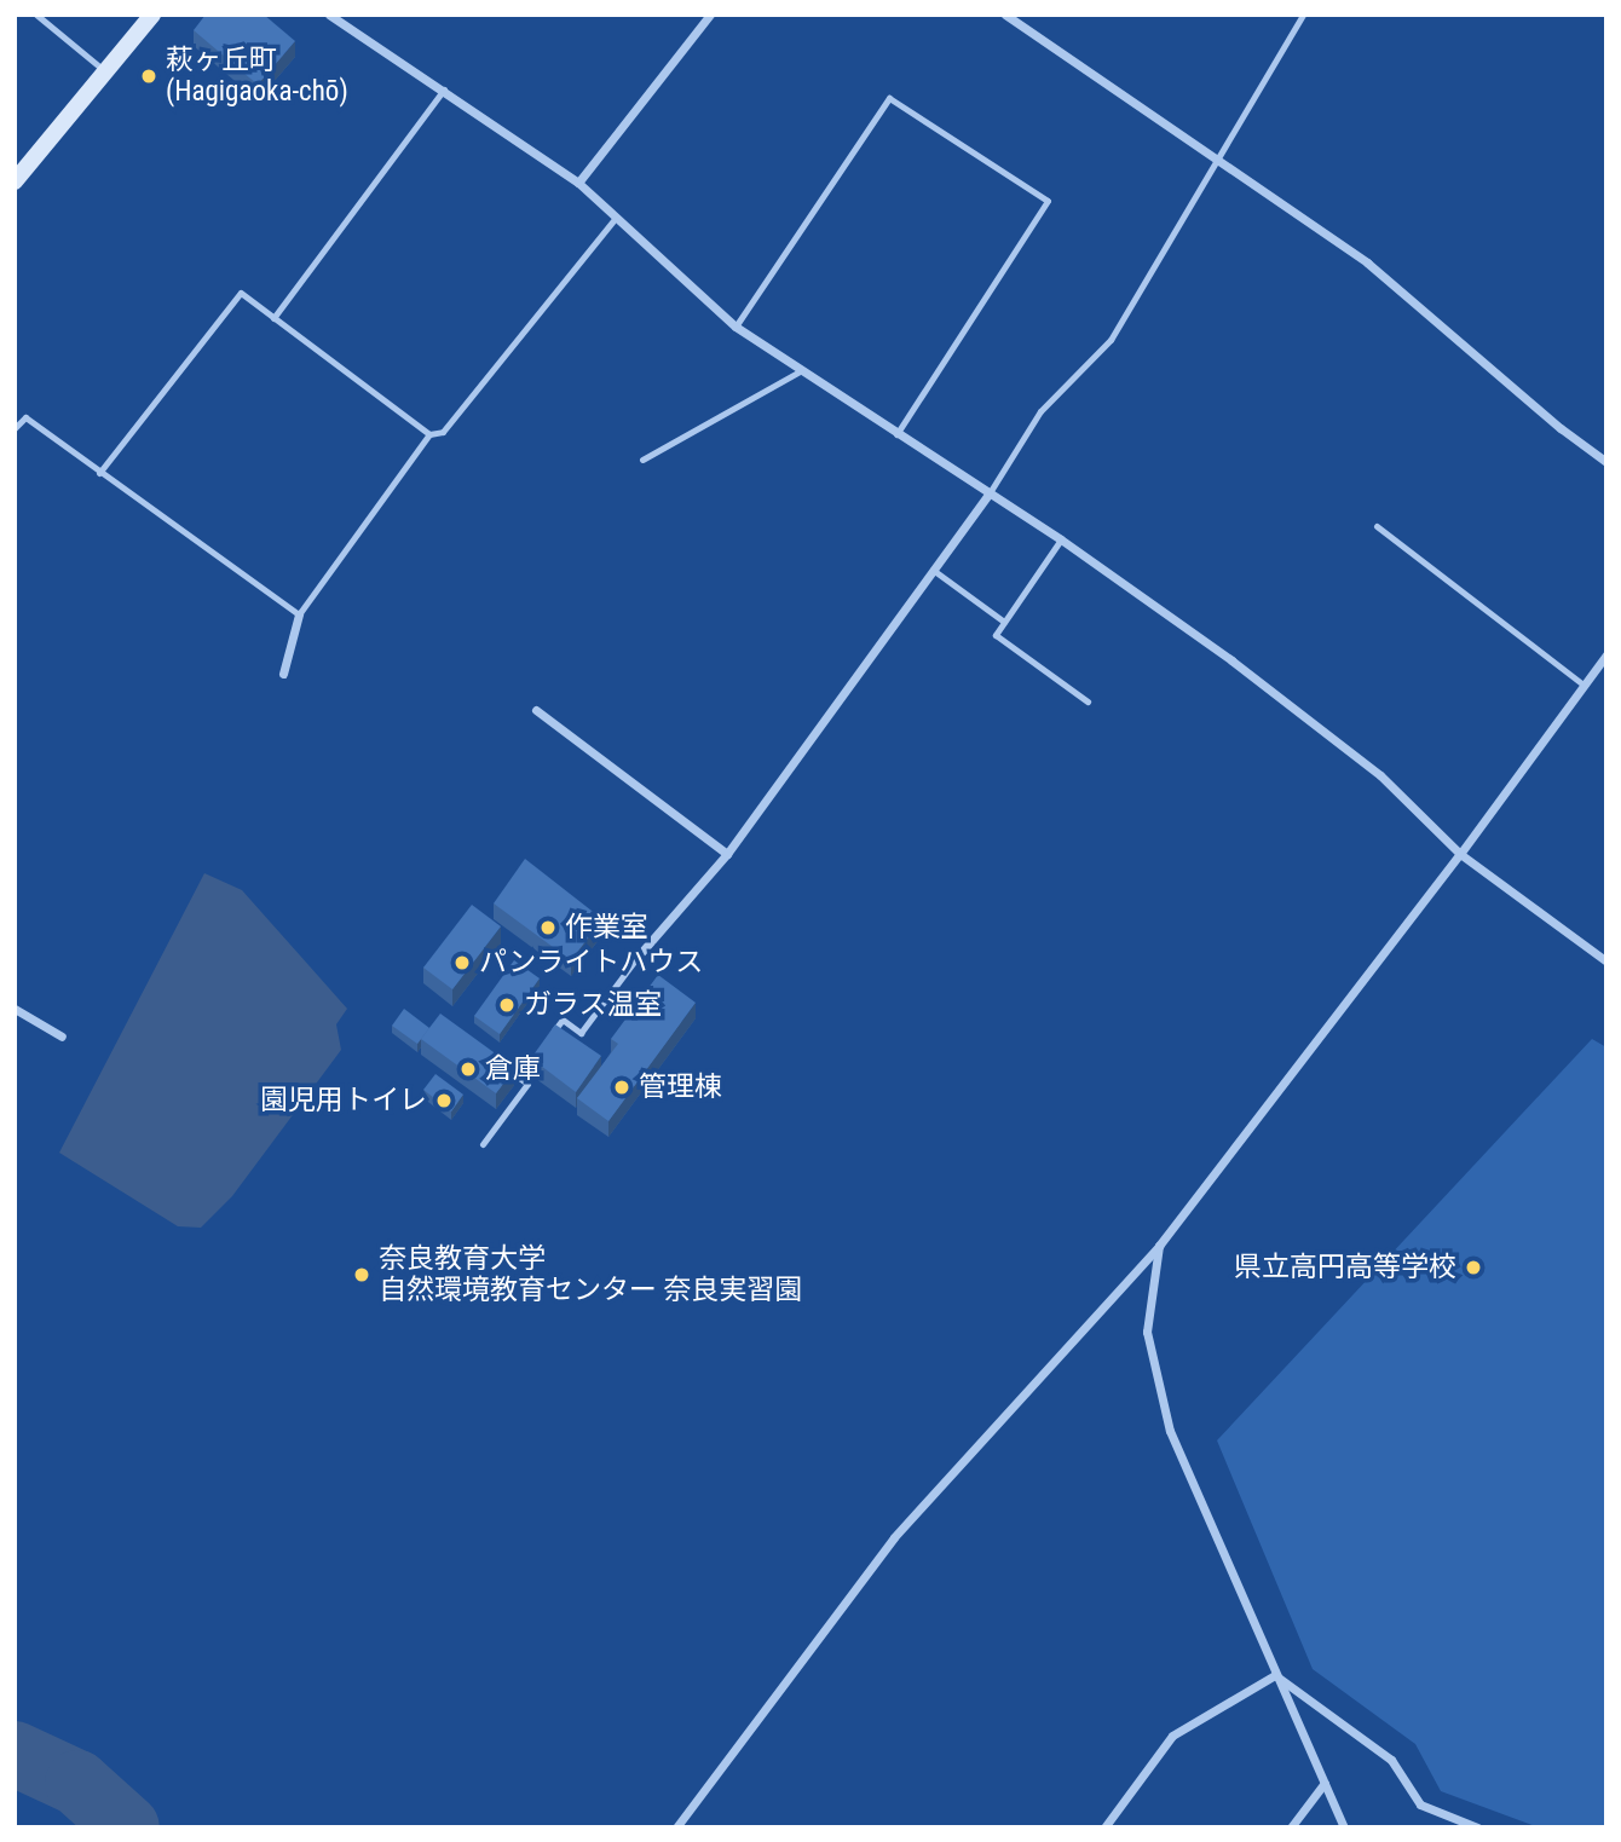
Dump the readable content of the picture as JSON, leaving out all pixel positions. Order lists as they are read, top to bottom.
{
  "places": [
    "萩ヶ丘町 (Hagigaoka-chō)",
    "作業室",
    "パンライトハウス",
    "ガラス温室",
    "倉庫",
    "管理棟",
    "園児用トイレ",
    "県立高円高等学校",
    "奈良教育大学 自然環境教育センター 奈良実習園"
  ]
}
